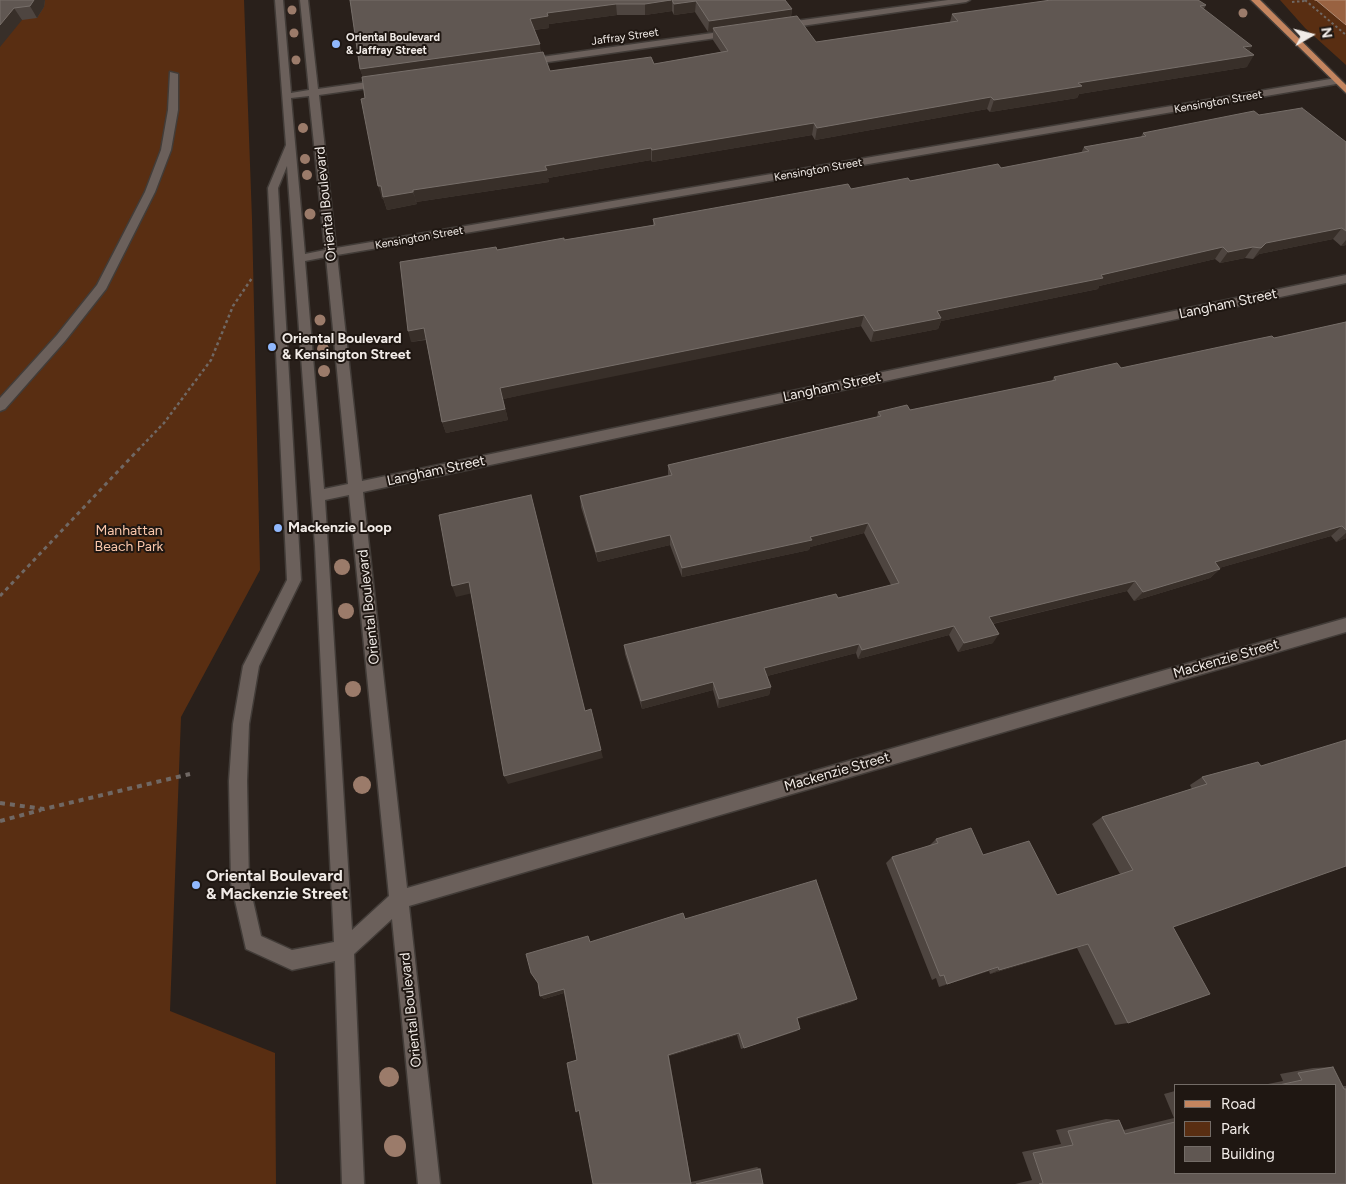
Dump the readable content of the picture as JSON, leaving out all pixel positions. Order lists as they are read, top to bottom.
{
  "streets": {
    "street": [
      "Jaffray Street",
      "Kensington Street",
      "Oriental Boulevard",
      "Langham Street",
      "Mackenzie Street"
    ]
  },
  "crossings": [
    ["Kensington Street", "Oriental Boulevard"],
    ["Oriental Boulevard", "Langham Street"],
    ["Oriental Boulevard", "Mackenzie Street"]
  ],
  "parks": ["Manhattan Beach Park"],
  "places": [
    "Oriental Boulevard & Jaffray Street",
    "Oriental Boulevard & Kensington Street",
    "Mackenzie Loop",
    "Oriental Boulevard & Mackenzie Street"
  ],
  "legend": ["Road", "Park", "Building"],
  "north": "right"
}
